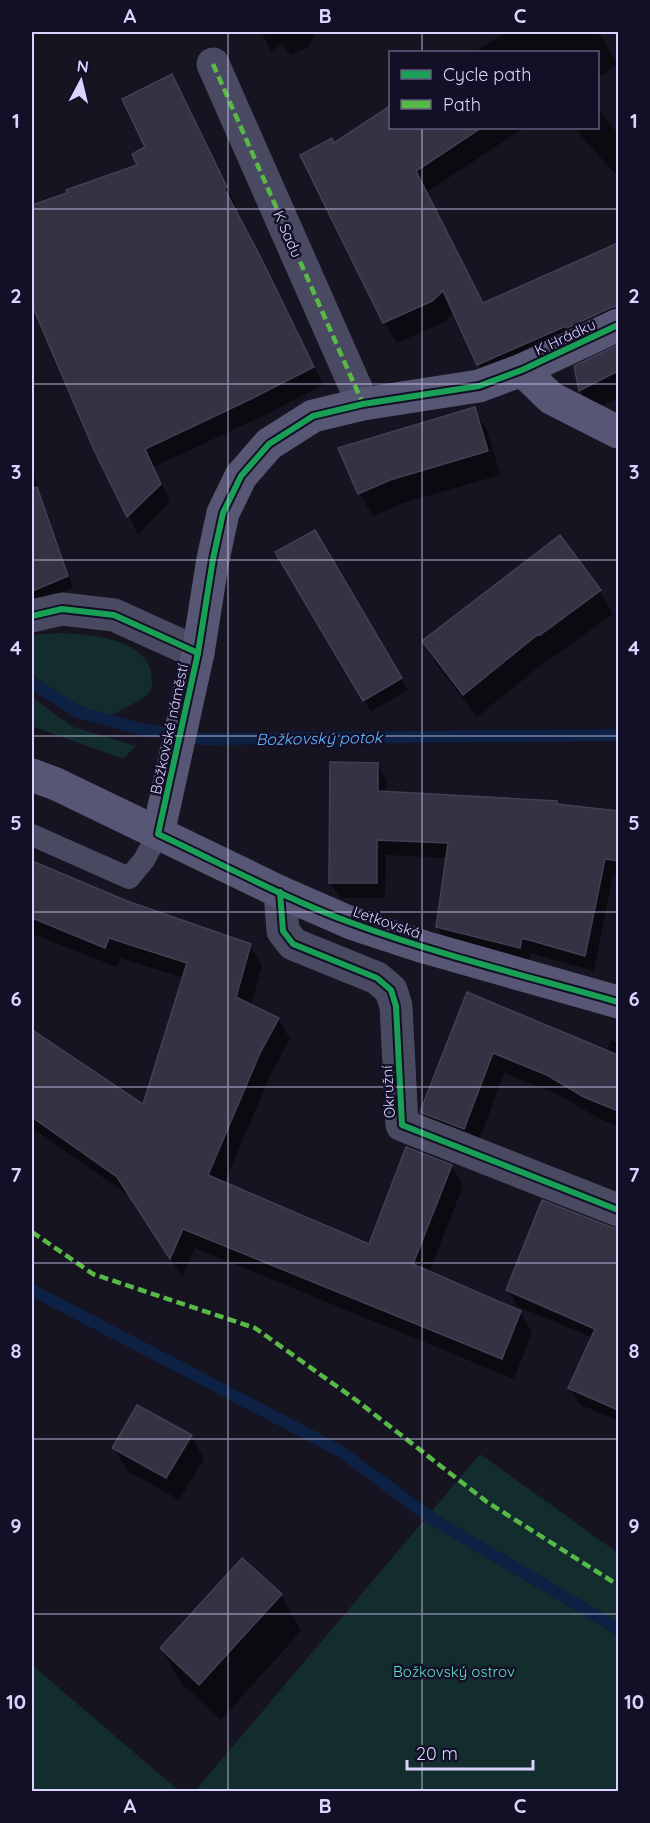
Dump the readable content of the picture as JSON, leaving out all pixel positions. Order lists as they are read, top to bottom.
{
  "streets": {
    "street": [
      "K Sadu",
      "K Hrádku",
      "Božkovské náměstí",
      "Letkovská",
      "Okružní"
    ]
  },
  "crossings": [
    ["K Sadu", "Božkovské náměstí"],
    ["K Hrádku", "Božkovské náměstí"],
    ["Božkovské náměstí", "Letkovská"],
    ["Letkovská", "Okružní"]
  ],
  "water": ["Božkovský potok"],
  "parks": ["Božkovský ostrov"],
  "legend": ["Cycle path", "Path"],
  "scale_bar": "20 m",
  "north": "top",
  "grid": {
    "columns": ["A", "B", "C"],
    "rows": [
      "1",
      "2",
      "3",
      "4",
      "5",
      "6",
      "7",
      "8",
      "9",
      "10"
    ]
  }
}
